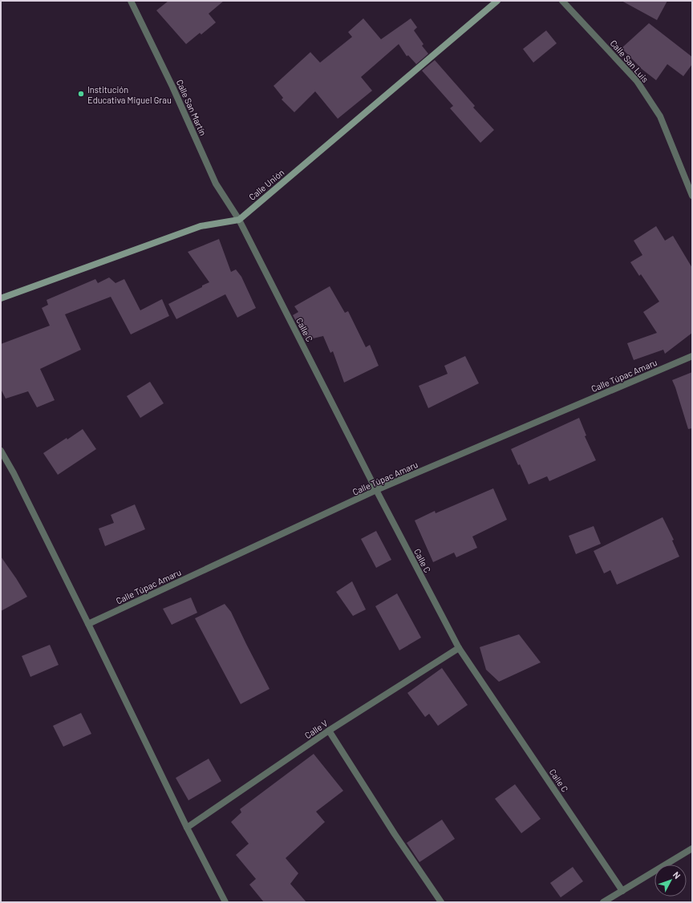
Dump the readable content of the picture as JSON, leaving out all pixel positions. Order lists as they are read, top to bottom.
{
  "streets": {
    "main road": ["Calle Unión"],
    "street": [
      "Calle San Luis",
      "Calle San Martín",
      "Calle C",
      "Calle Túpac Amaru",
      "Calle V"
    ]
  },
  "crossings": [
    ["Calle San Martín", "Calle Unión"],
    ["Calle San Martín", "Calle C"],
    ["Calle Unión", "Calle C"],
    ["Calle C", "Calle Túpac Amaru"],
    ["Calle C", "Calle V"]
  ],
  "places": ["Institución Educativa Miguel Grau"],
  "north": "top right"
}
